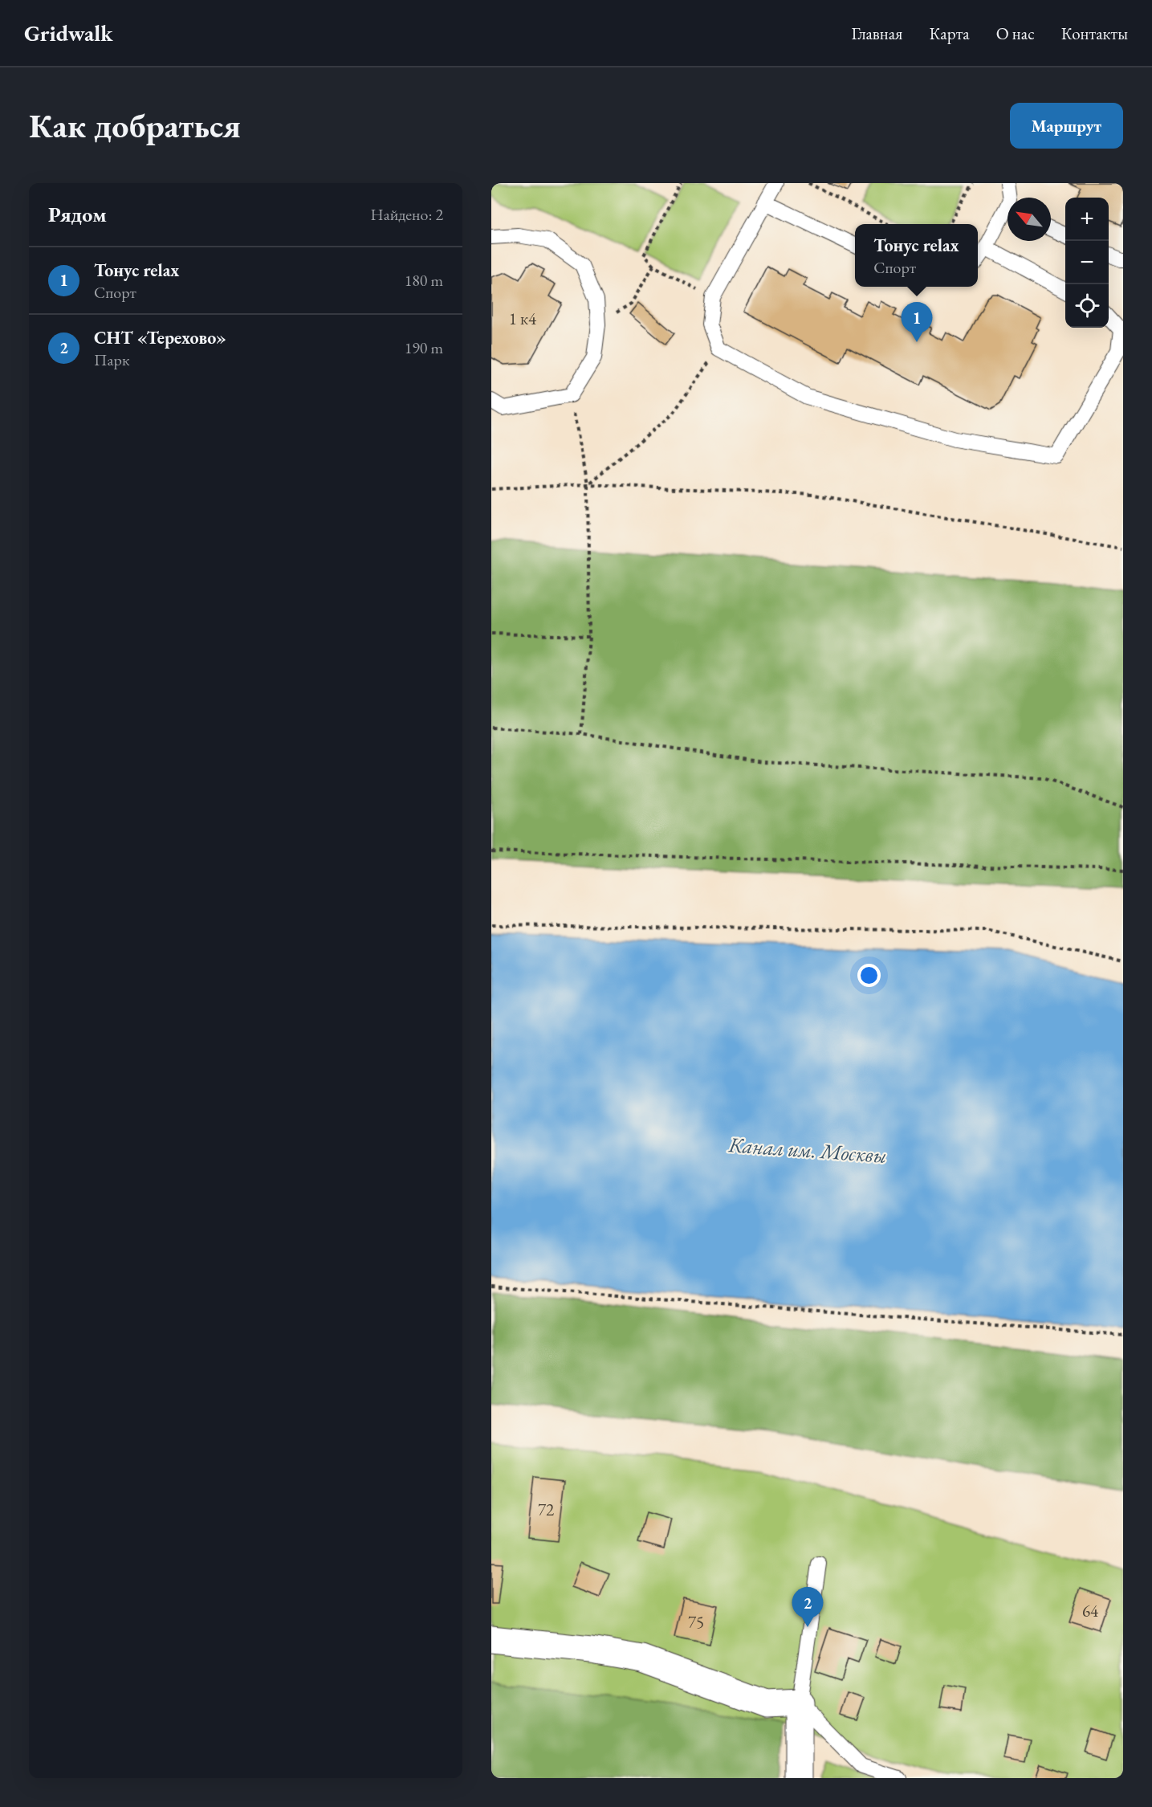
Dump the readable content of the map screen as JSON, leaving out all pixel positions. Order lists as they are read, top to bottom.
{
  "water": ["Канал им. Москвы"],
  "house_numbers": [
    "1 к4",
    "72",
    "64",
    "75"
  ],
  "north": "top left",
  "page": {
    "header": "Gridwalk",
    "nav": [
      "Главная",
      "Карта",
      "О нас",
      "Контакты"
    ],
    "buttons": "Маршрут",
    "title": "Как добраться",
    "heading": ["Рядом", "Найдено: 2"],
    "map_buttons": ["+", "−"],
    "popup": ["Тонус relax", "Спорт"],
    "list": [
      {
        "mark": "1",
        "name": "Тонус relax",
        "note": "Спорт",
        "value": "180 m"
      },
      {
        "mark": "2",
        "name": "СНТ «Терехово»",
        "note": "Парк",
        "value": "190 m"
      }
    ],
    "pins": ["1", "2"]
  }
}
